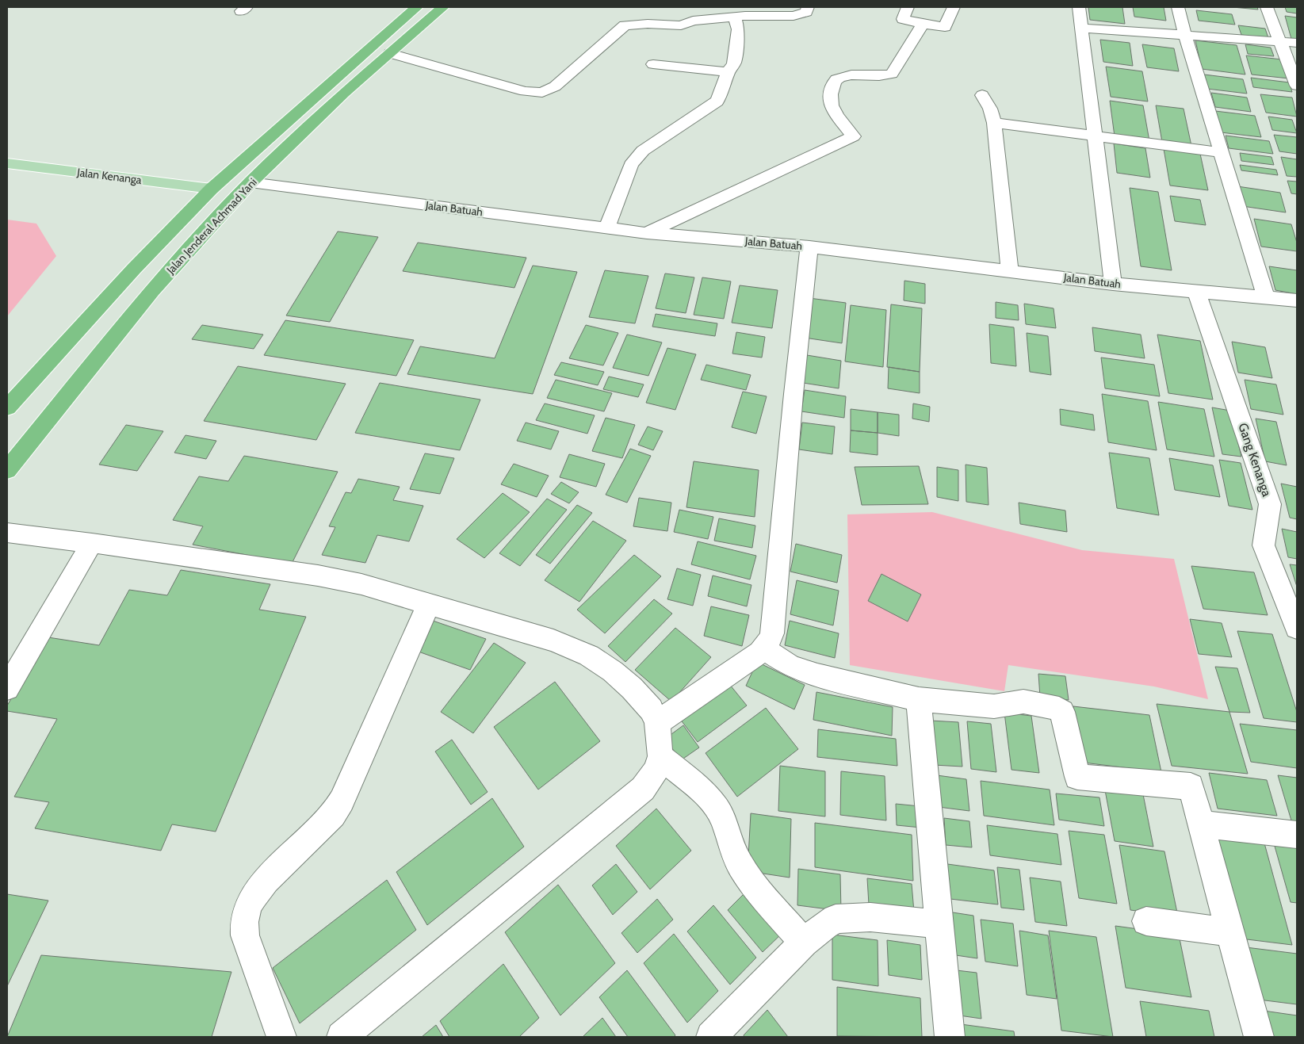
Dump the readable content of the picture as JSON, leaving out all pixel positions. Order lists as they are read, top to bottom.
{
  "streets": {
    "highway": ["Jalan Jenderal Achmad Yani"],
    "main road": ["Jalan Kenanga"],
    "street": ["Jalan Batuah", "Gang Kenanga"]
  },
  "crossings": [
    ["Jalan Kenanga", "Jalan Jenderal Achmad Yani"],
    ["Jalan Batuah", "Jalan Jenderal Achmad Yani"],
    ["Jalan Batuah", "Gang Kenanga"]
  ]
}
